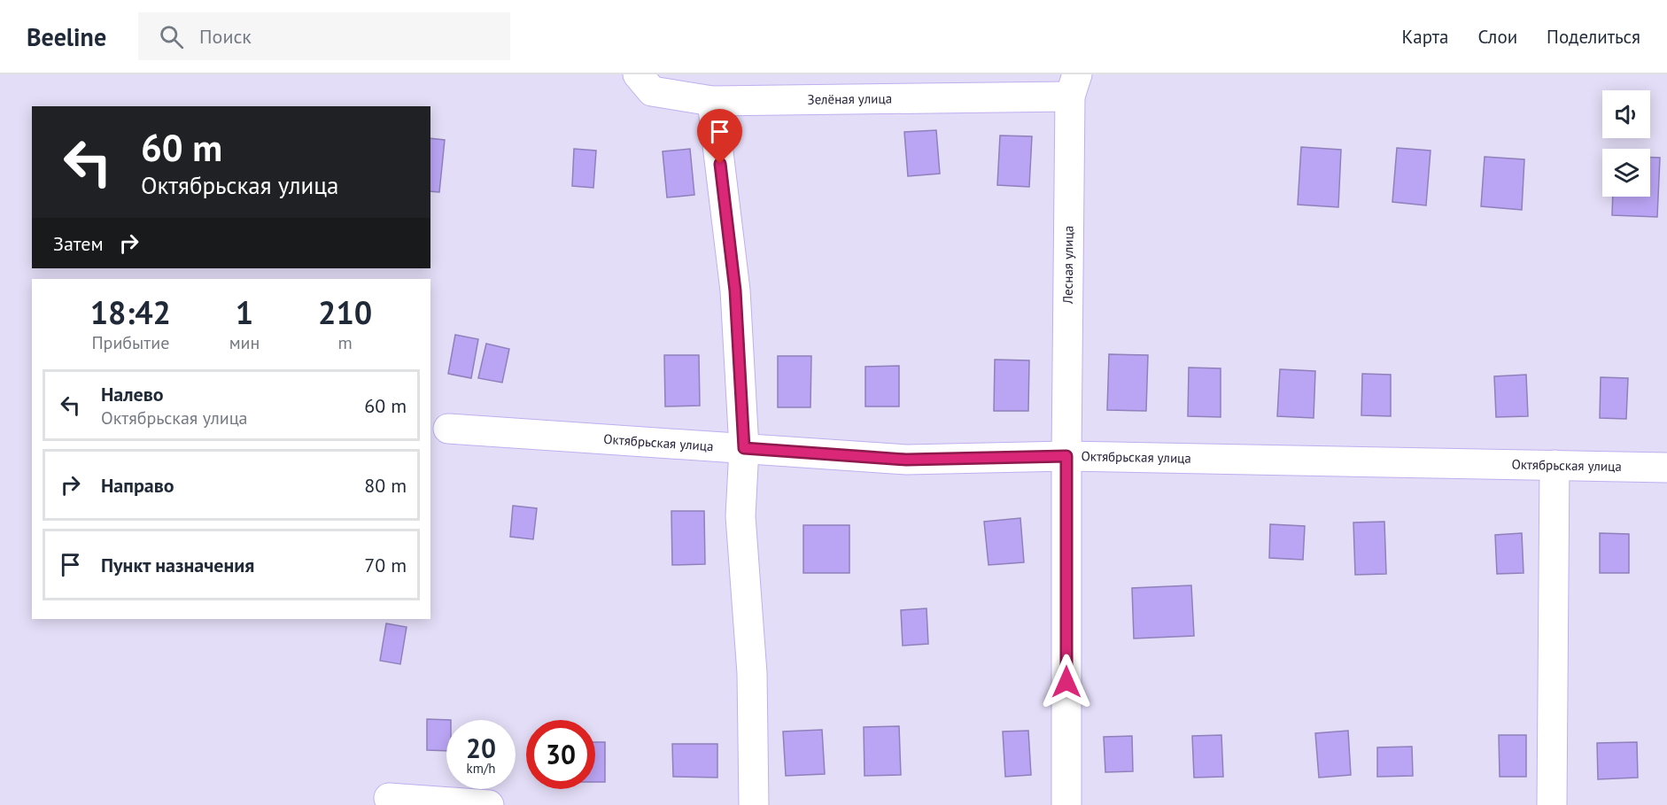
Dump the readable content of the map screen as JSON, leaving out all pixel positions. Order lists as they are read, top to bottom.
{
  "streets": {
    "street": ["Зелёная улица", "Лесная улица", "Октябрьская улица"]
  },
  "crossings": [
    ["Зелёная улица", "Лесная улица"],
    ["Лесная улица", "Октябрьская улица"]
  ],
  "page": {
    "header": "Beeline",
    "search": "Поиск",
    "nav": ["Карта", "Слои", "Поделиться"],
    "turn": ["60 m", "Октябрьская улица"],
    "then": "Затем",
    "eta": [
      "18:42",
      "Прибытие",
      "1",
      "мин",
      "210",
      "m"
    ],
    "list": [
      {
        "name": "Налево",
        "note": "Октябрьская улица",
        "value": "60 m"
      },
      {
        "name": "Направо",
        "value": "80 m"
      },
      {
        "name": "Пункт назначения",
        "value": "70 m"
      }
    ],
    "speed": "20 km/h",
    "limit": "30"
  }
}
